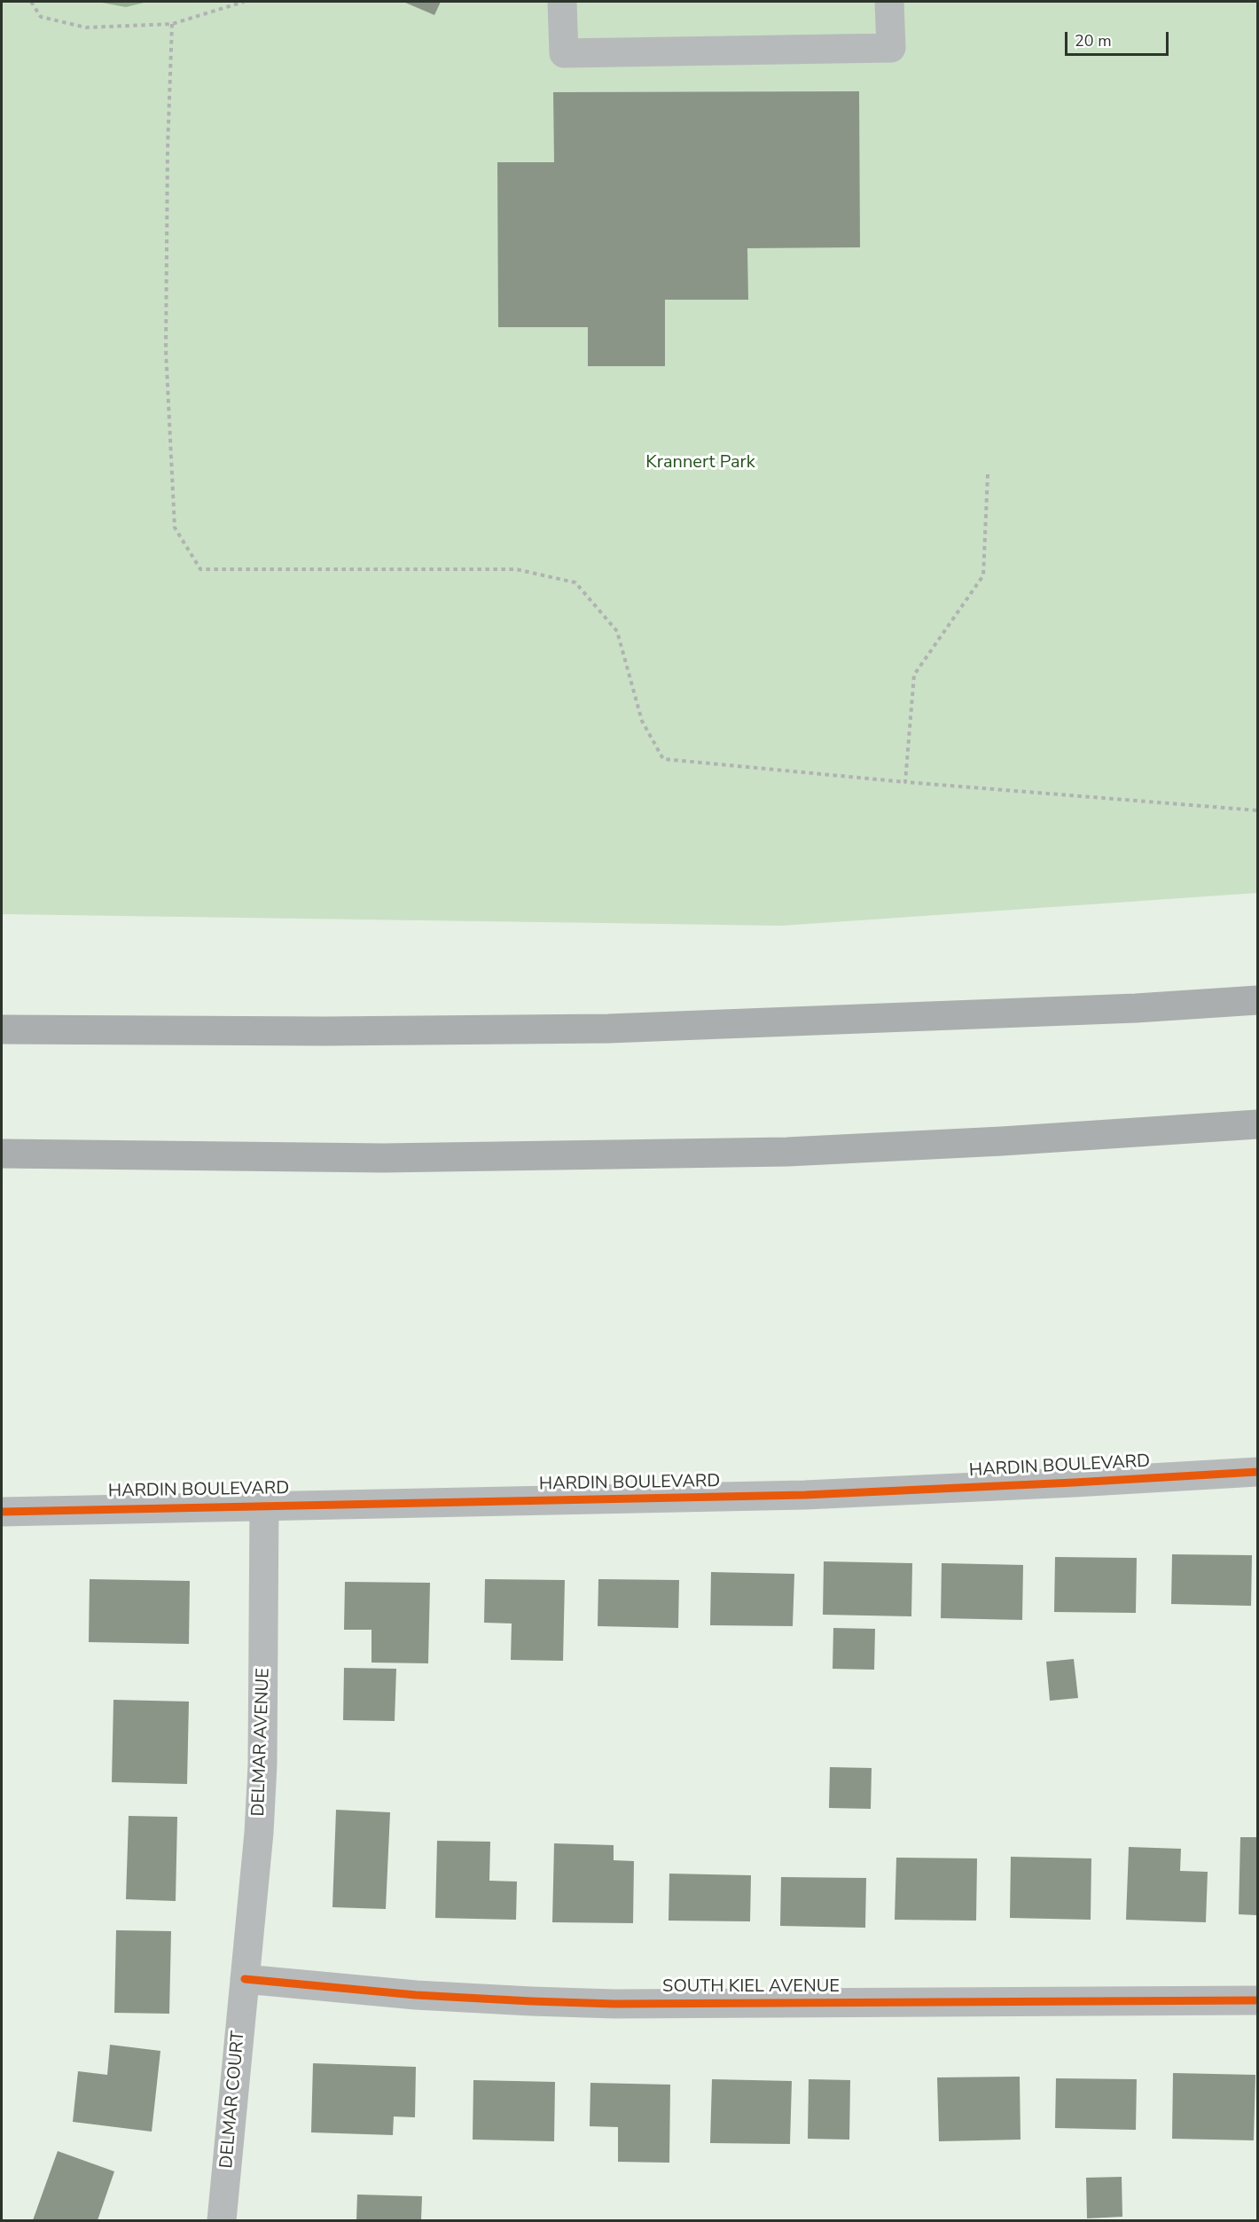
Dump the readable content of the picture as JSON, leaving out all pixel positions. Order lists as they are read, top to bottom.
{
  "streets": {
    "street": [
      "HARDIN BOULEVARD",
      "DELMAR AVENUE",
      "SOUTH KIEL AVENUE",
      "DELMAR COURT"
    ]
  },
  "crossings": [
    ["HARDIN BOULEVARD", "DELMAR AVENUE"],
    ["DELMAR AVENUE", "SOUTH KIEL AVENUE"],
    ["DELMAR AVENUE", "DELMAR COURT"],
    ["SOUTH KIEL AVENUE", "DELMAR COURT"]
  ],
  "parks": ["Krannert Park"],
  "scale_bar": "20 m"
}
